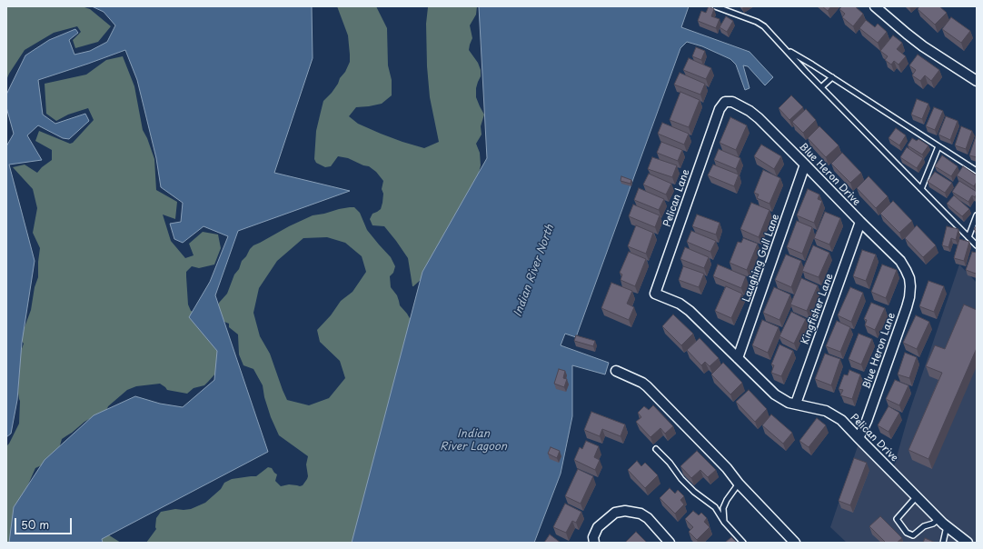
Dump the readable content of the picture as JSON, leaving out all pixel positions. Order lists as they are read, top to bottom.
{
  "streets": {
    "street": [
      "Blue Heron Drive",
      "Pelican Lane",
      "Laughing Gull Lane",
      "Kingfisher Lane",
      "Blue Heron Lane",
      "Pelican Drive"
    ]
  },
  "crossings": [
    ["Blue Heron Drive", "Pelican Lane"],
    ["Blue Heron Drive", "Laughing Gull Lane"],
    ["Blue Heron Drive", "Kingfisher Lane"],
    ["Blue Heron Drive", "Blue Heron Lane"],
    ["Pelican Lane", "Pelican Drive"],
    ["Laughing Gull Lane", "Pelican Drive"],
    ["Kingfisher Lane", "Pelican Drive"],
    ["Blue Heron Lane", "Pelican Drive"]
  ],
  "water": ["Indian River North", "Indian River Lagoon"],
  "scale_bar": "50 m"
}
